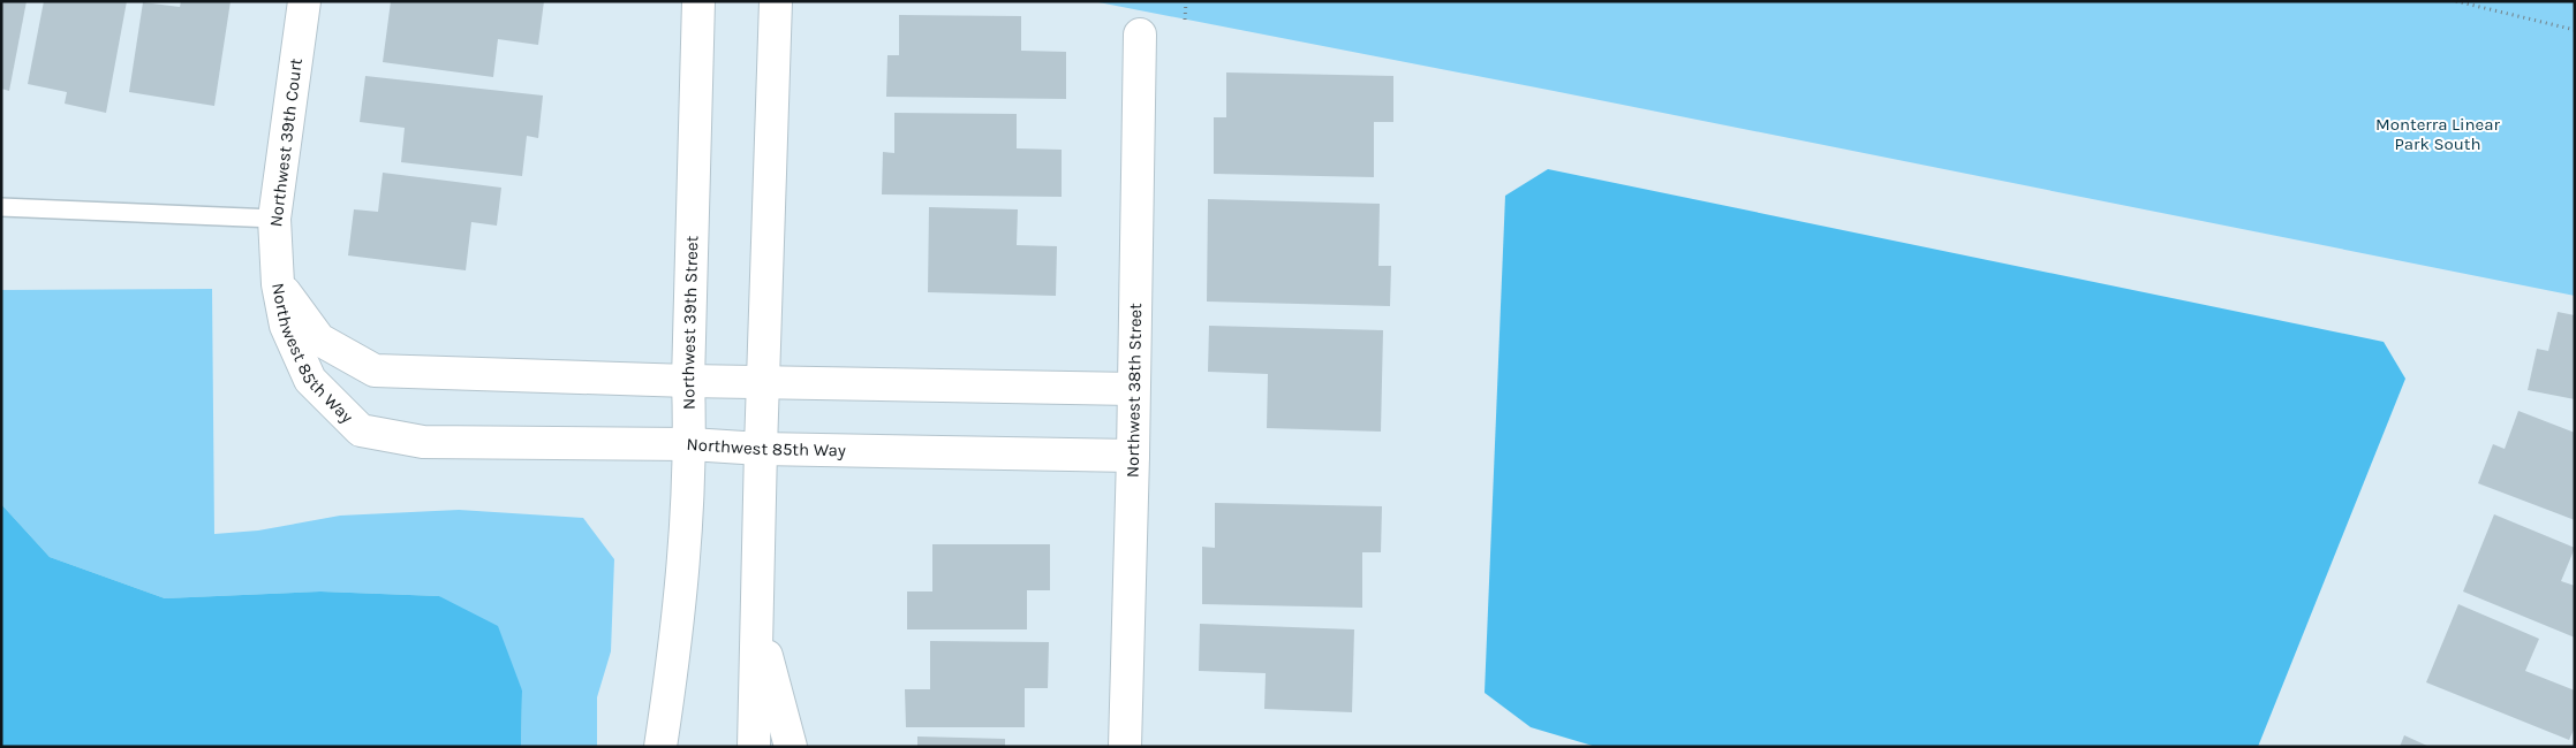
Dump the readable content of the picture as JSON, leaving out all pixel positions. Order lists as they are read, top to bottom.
{
  "streets": {
    "street": [
      "Northwest 39th Court",
      "Northwest 39th Street",
      "Northwest 85th Way",
      "Northwest 38th Street"
    ]
  },
  "crossings": [
    ["Northwest 39th Court", "Northwest 85th Way"],
    ["Northwest 39th Street", "Northwest 85th Way"],
    ["Northwest 85th Way", "Northwest 38th Street"]
  ],
  "parks": ["Monterra Linear Park South"]
}
